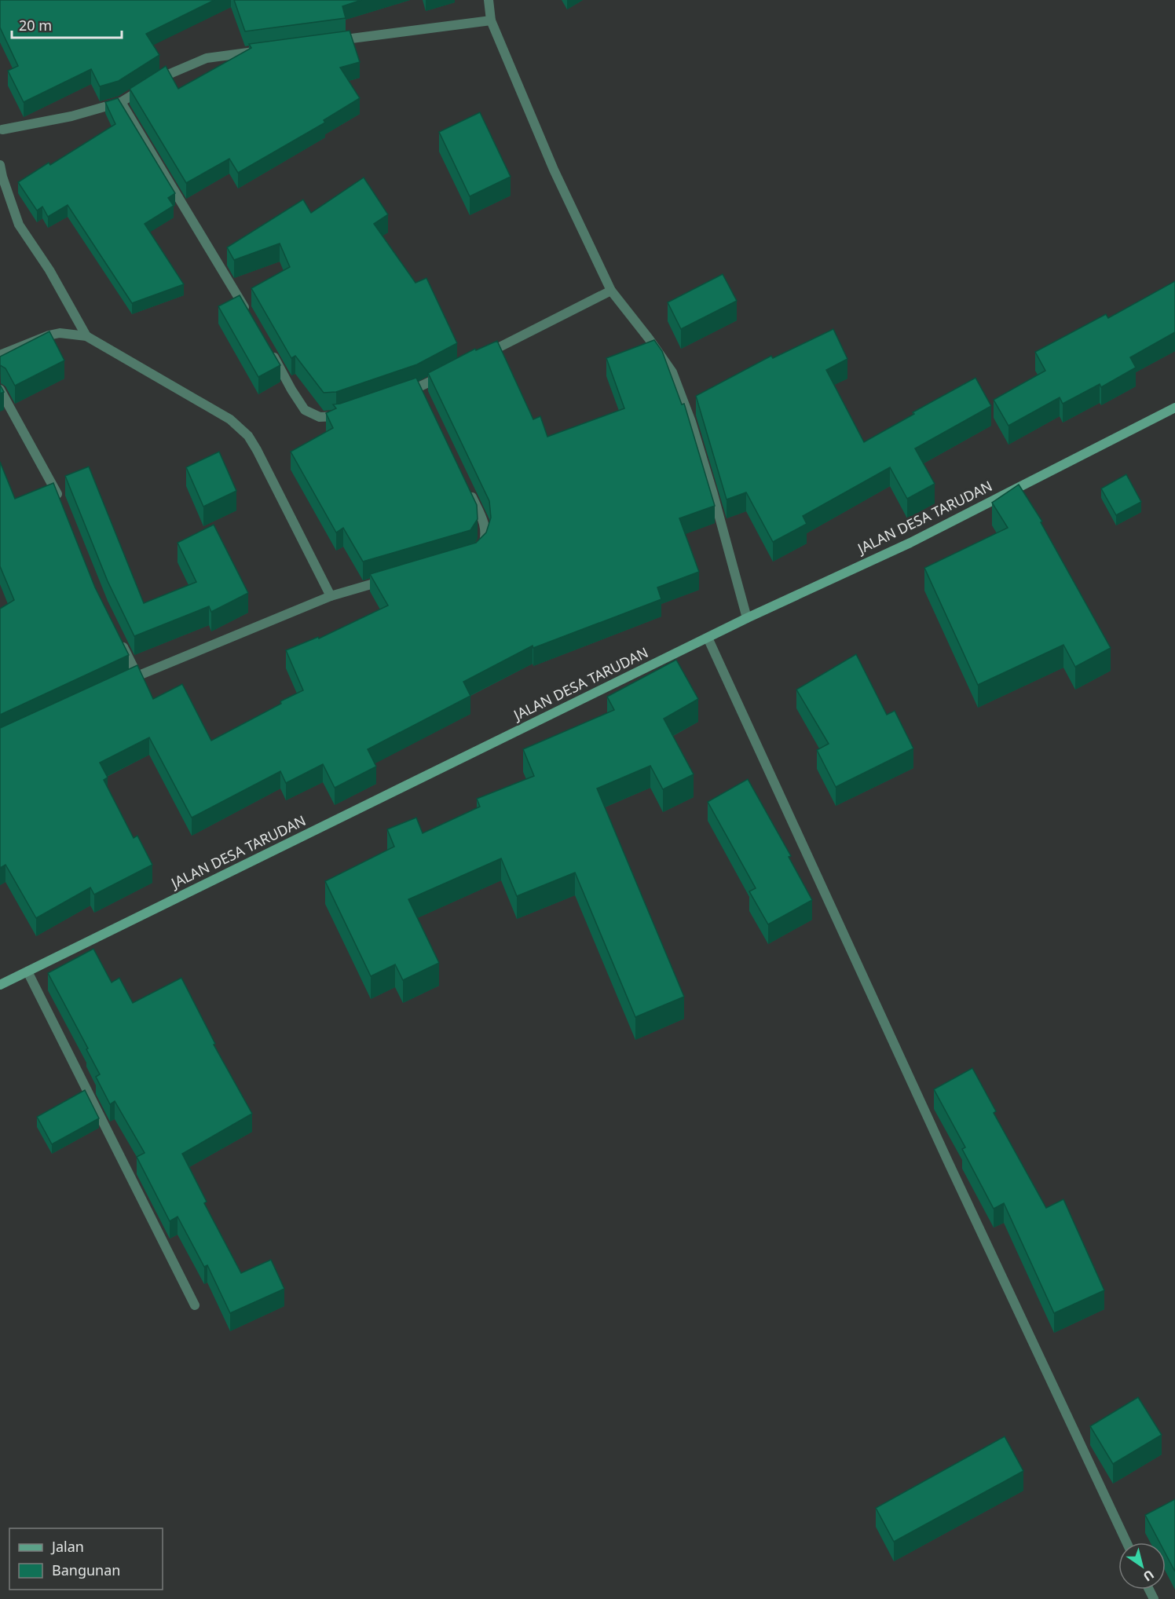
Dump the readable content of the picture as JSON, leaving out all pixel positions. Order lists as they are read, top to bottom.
{
  "streets": {
    "street": ["JALAN DESA TARUDAN"]
  },
  "legend": ["Jalan", "Bangunan"],
  "scale_bar": "20 m",
  "north": "bottom right"
}
